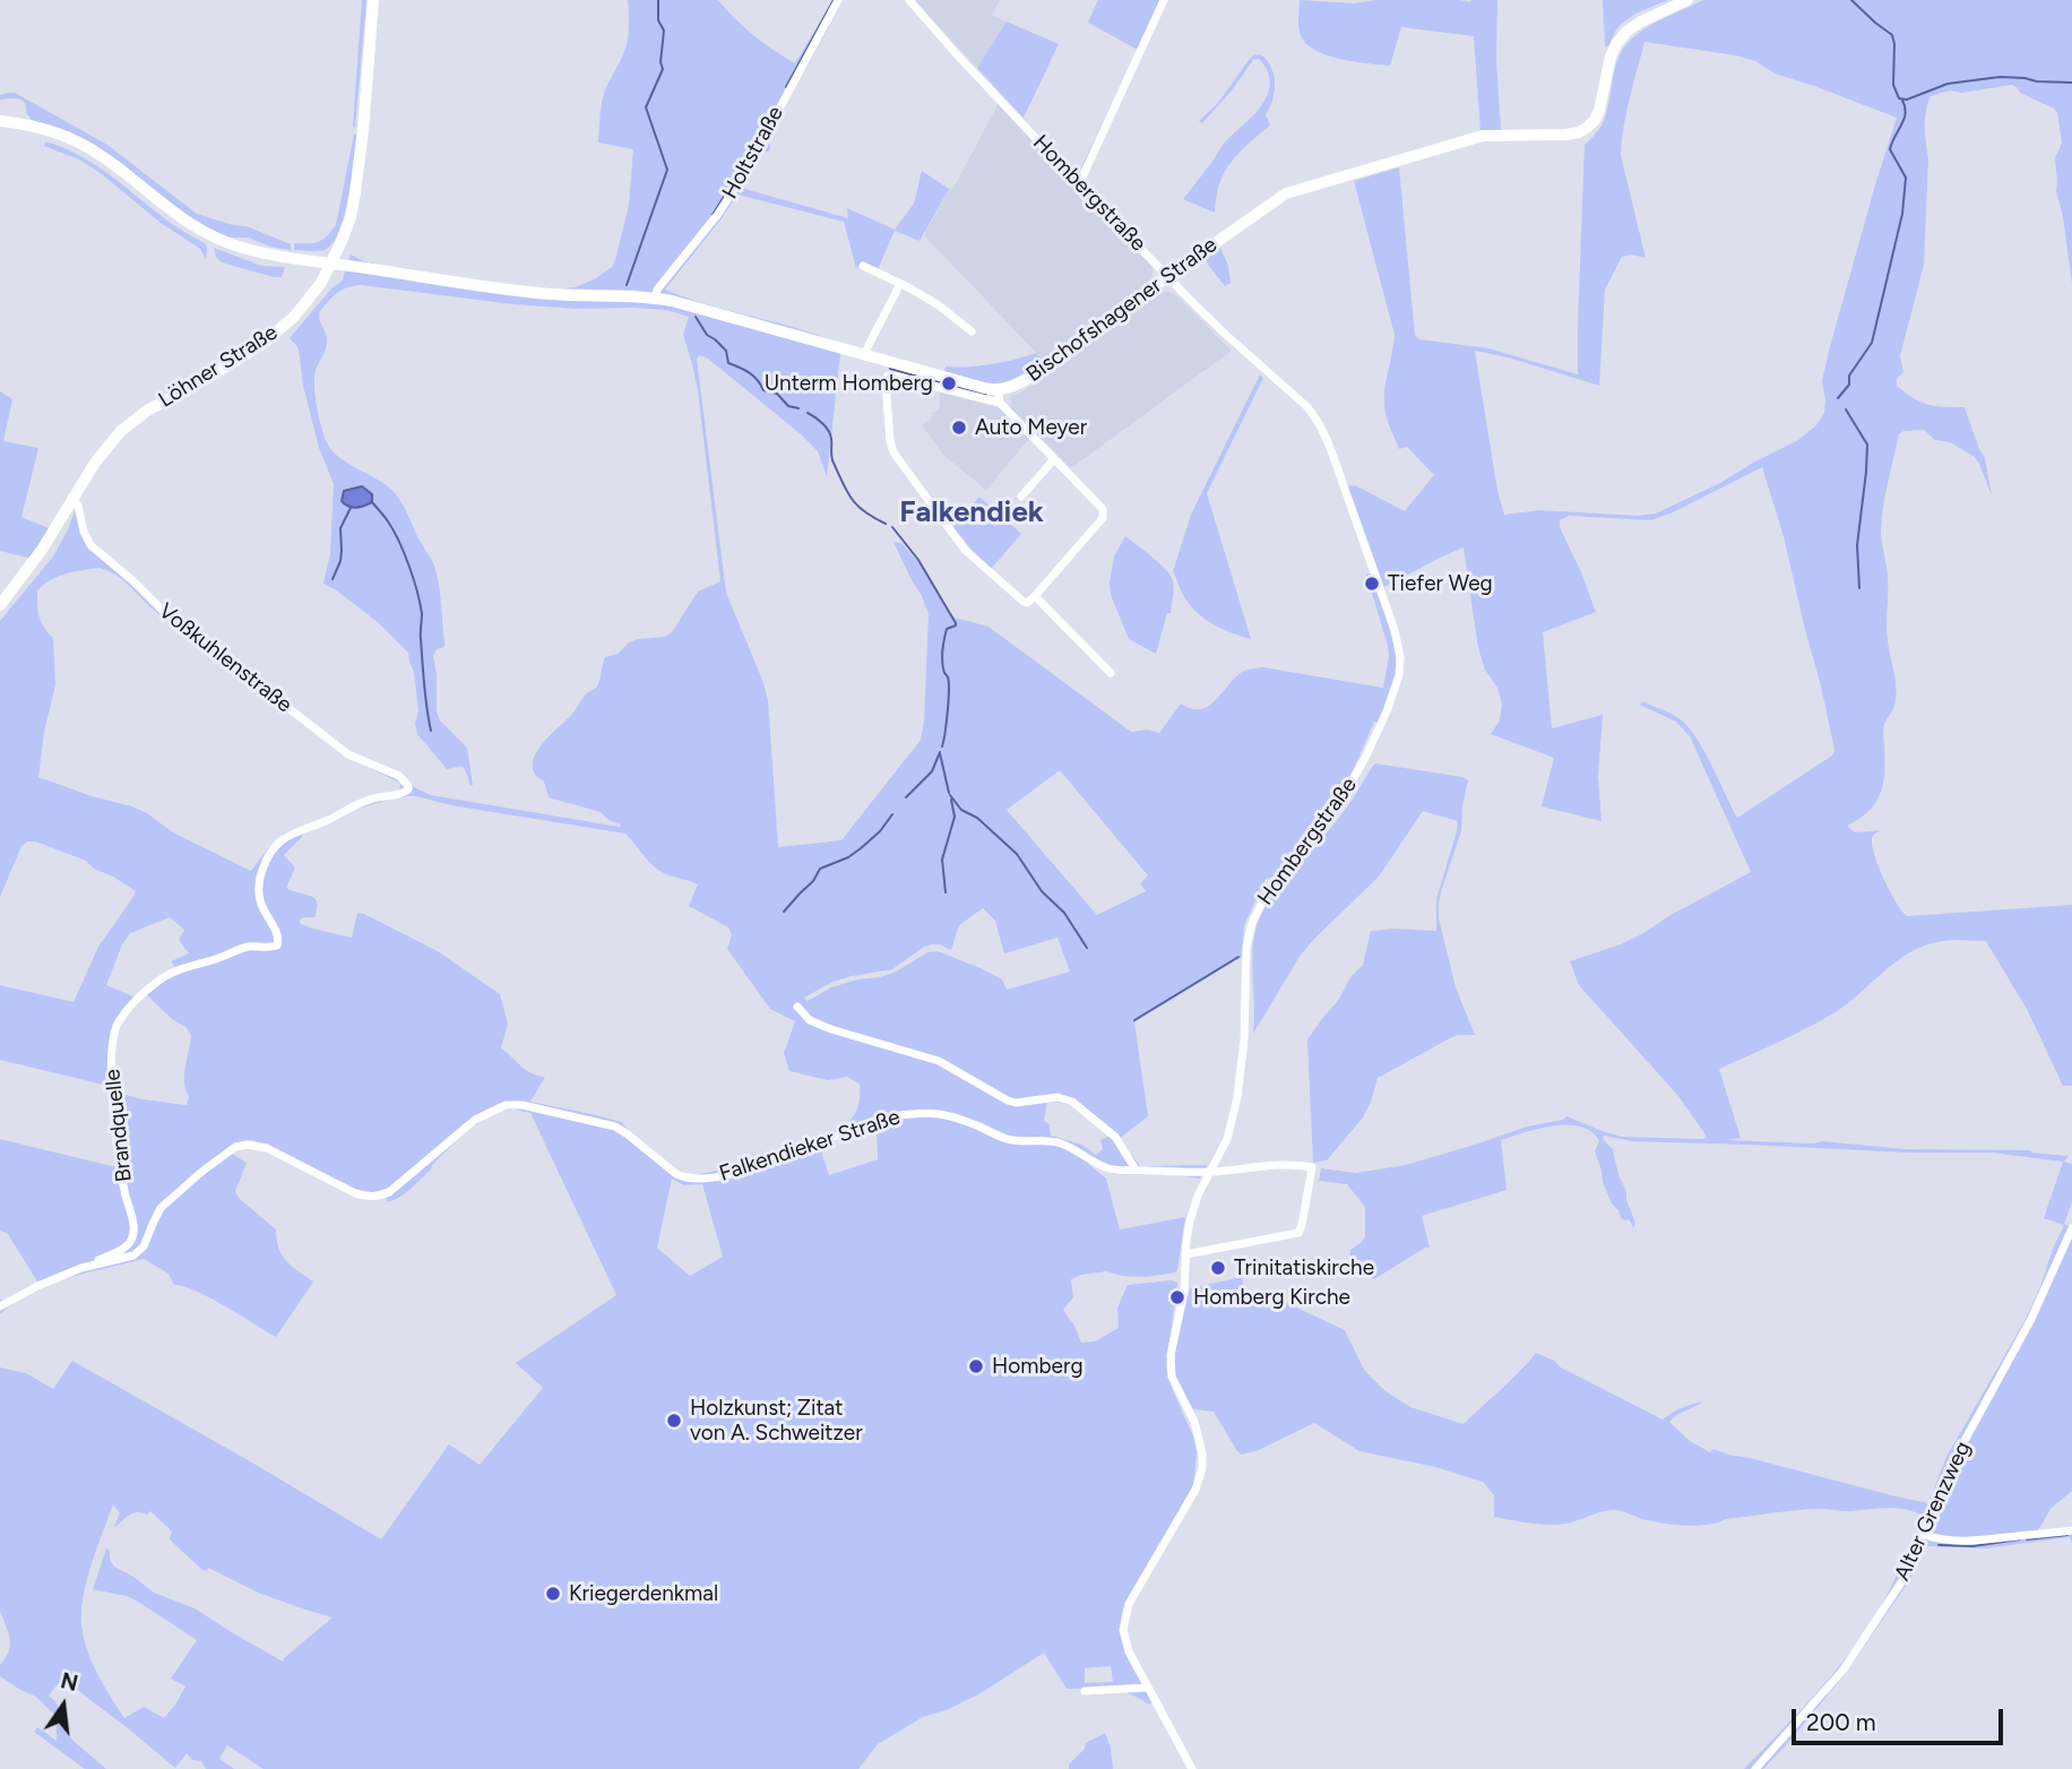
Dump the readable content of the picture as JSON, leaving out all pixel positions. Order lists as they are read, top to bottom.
{
  "streets": {
    "street": [
      "Holtstraße",
      "Hombergstraße",
      "Bischofshagener Straße",
      "Löhner Straße",
      "Voßkuhlenstraße",
      "Brandquelle",
      "Falkendieker Straße",
      "Alter Grenzweg"
    ]
  },
  "crossings": [
    ["Hombergstraße", "Bischofshagener Straße"],
    ["Hombergstraße", "Falkendieker Straße"],
    ["Löhner Straße", "Voßkuhlenstraße"],
    ["Voßkuhlenstraße", "Brandquelle"],
    ["Brandquelle", "Falkendieker Straße"]
  ],
  "districts": ["Falkendiek"],
  "places": [
    "Unterm Homberg",
    "Auto Meyer",
    "Tiefer Weg",
    "Trinitatiskirche",
    "Homberg Kirche",
    "Homberg",
    "Holzkunst; Zitat von A. Schweitzer",
    "Kriegerdenkmal"
  ],
  "scale_bar": "200 m",
  "north": "top"
}
